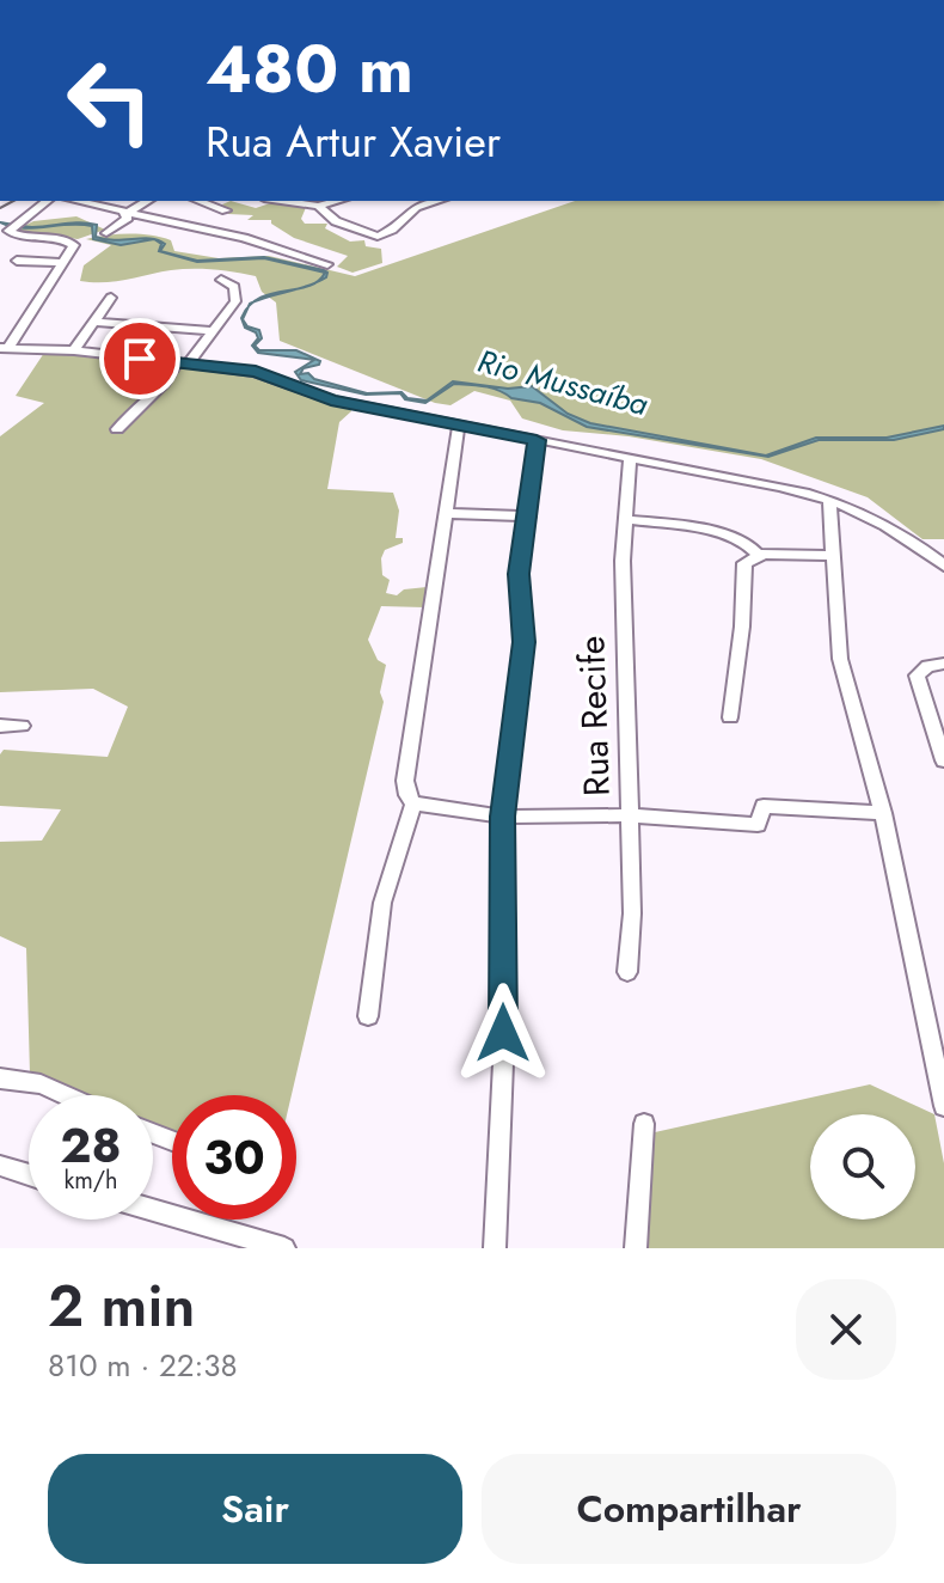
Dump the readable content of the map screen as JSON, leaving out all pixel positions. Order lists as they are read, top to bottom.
{
  "streets": {
    "street": ["Rua Recife"]
  },
  "water": ["Rio Mussaíba"],
  "page": {
    "turn": ["480 m", "Rua Artur Xavier"],
    "speed": "28 km/h",
    "limit": "30",
    "heading": ["2 min", "810 m · 22:38"],
    "buttons": ["Sair", "Compartilhar"]
  }
}
